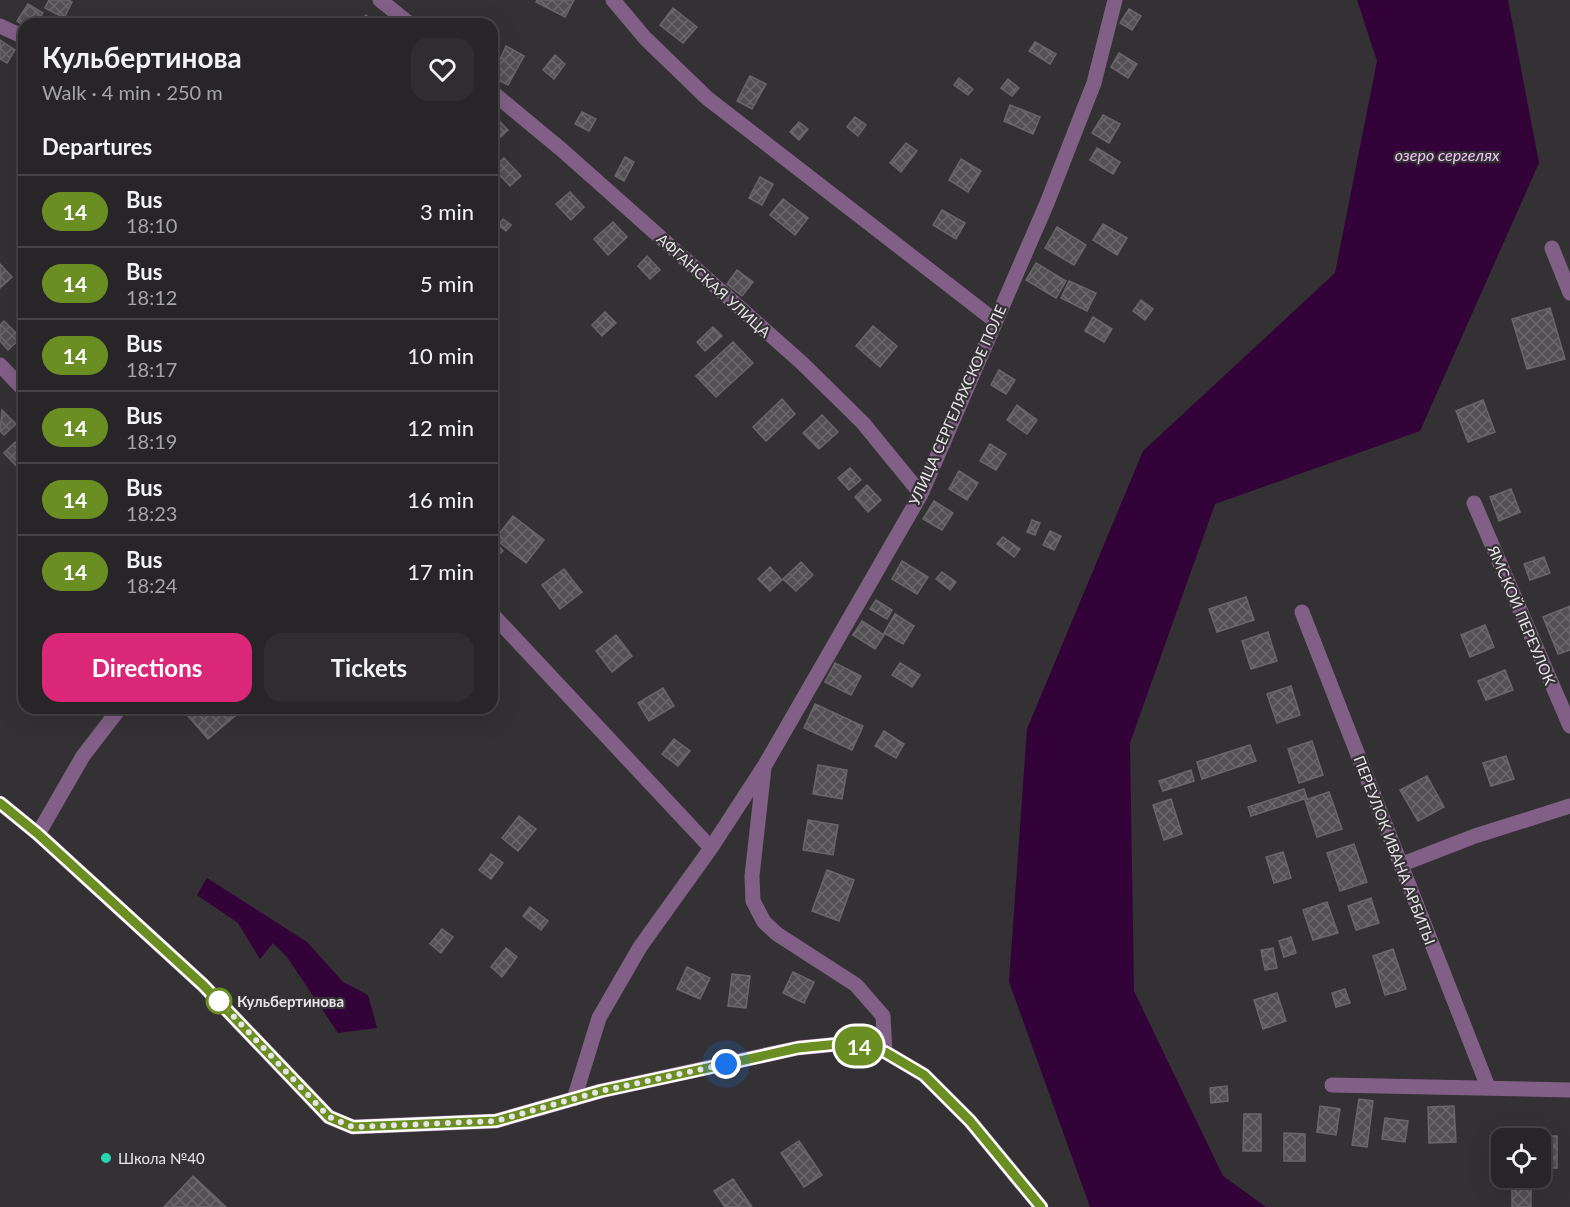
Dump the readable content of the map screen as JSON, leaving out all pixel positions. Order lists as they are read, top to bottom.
{
  "streets": {
    "street": [
      "АФГАНСКАЯ УЛИЦА",
      "УЛИЦА СЕРГЕЛЯХСКОЕ ПОЛЕ",
      "ЯМСКОЙ ПЕРЕУЛОК",
      "ПЕРЕУЛОК ИВАНА АРБИТЫ"
    ]
  },
  "crossings": [
    ["АФГАНСКАЯ УЛИЦА", "УЛИЦА СЕРГЕЛЯХСКОЕ ПОЛЕ"]
  ],
  "water": ["озеро сергелях"],
  "places": ["Кульбертинова", "Школа №40"],
  "lines": ["bus line 14"],
  "page": {
    "on_map": "14",
    "heading": [
      ["Кульбертинова", "Walk · 4 min · 250 m"],
      "Departures"
    ],
    "list": [
      {
        "mark": "14",
        "name": "Bus",
        "note": "18:10",
        "value": "3 min"
      },
      {
        "mark": "14",
        "name": "Bus",
        "note": "18:12",
        "value": "5 min"
      },
      {
        "mark": "14",
        "name": "Bus",
        "note": "18:17",
        "value": "10 min"
      },
      {
        "mark": "14",
        "name": "Bus",
        "note": "18:19",
        "value": "12 min"
      },
      {
        "mark": "14",
        "name": "Bus",
        "note": "18:23",
        "value": "16 min"
      },
      {
        "mark": "14",
        "name": "Bus",
        "note": "18:24",
        "value": "17 min"
      }
    ],
    "buttons": ["Directions", "Tickets"]
  }
}
